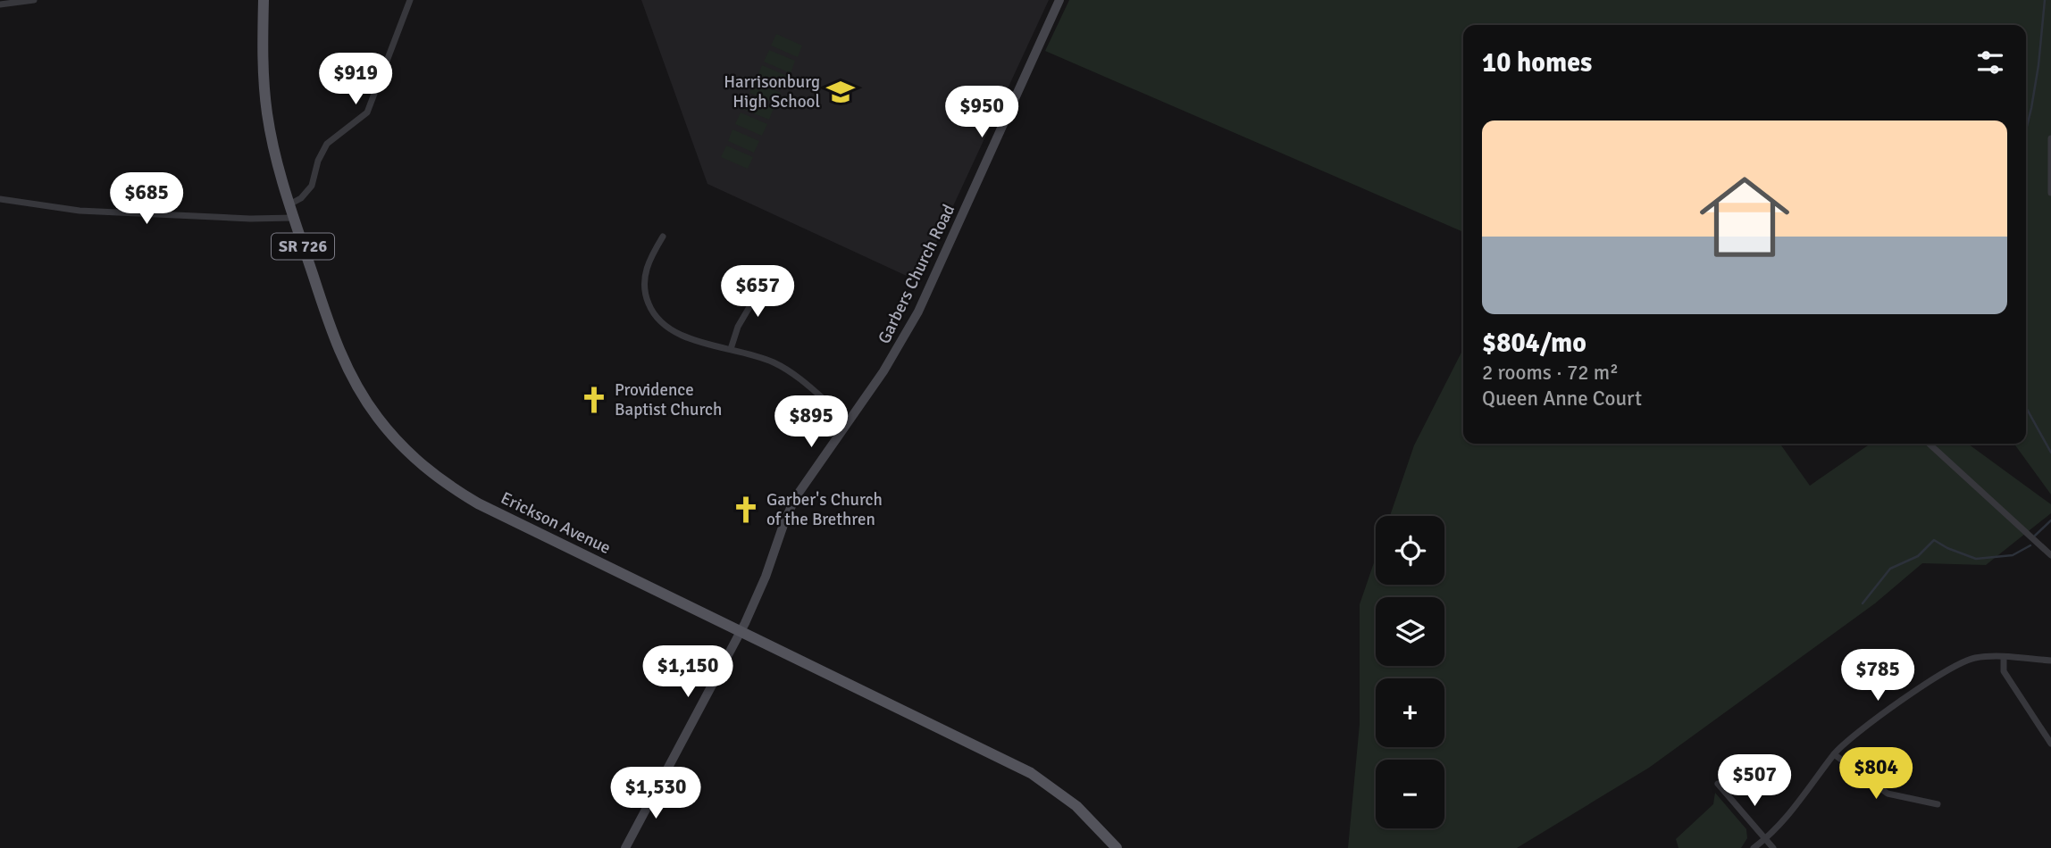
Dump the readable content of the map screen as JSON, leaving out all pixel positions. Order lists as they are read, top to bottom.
{
  "streets": {
    "main road": ["SR 726", "Erickson Avenue"],
    "street": ["Garbers Church Road"]
  },
  "crossings": [
    ["Garbers Church Road", "Erickson Avenue"]
  ],
  "places": {
    "school or university": ["Harrisonburg High School"],
    "church": ["Providence Baptist Church", "Garber's Church of the Brethren"]
  },
  "page": {
    "heading": "10 homes",
    "price": [
      "$919",
      "$950",
      "$685",
      "$657",
      "$895",
      "$1,150",
      "$785",
      "$804",
      "$507",
      "$1,530"
    ],
    "list": [
      {
        "name": "$804/mo",
        "note": "2 rooms · 72 m² · Queen Anne Court"
      }
    ],
    "map_buttons": ["+", "−"]
  }
}
